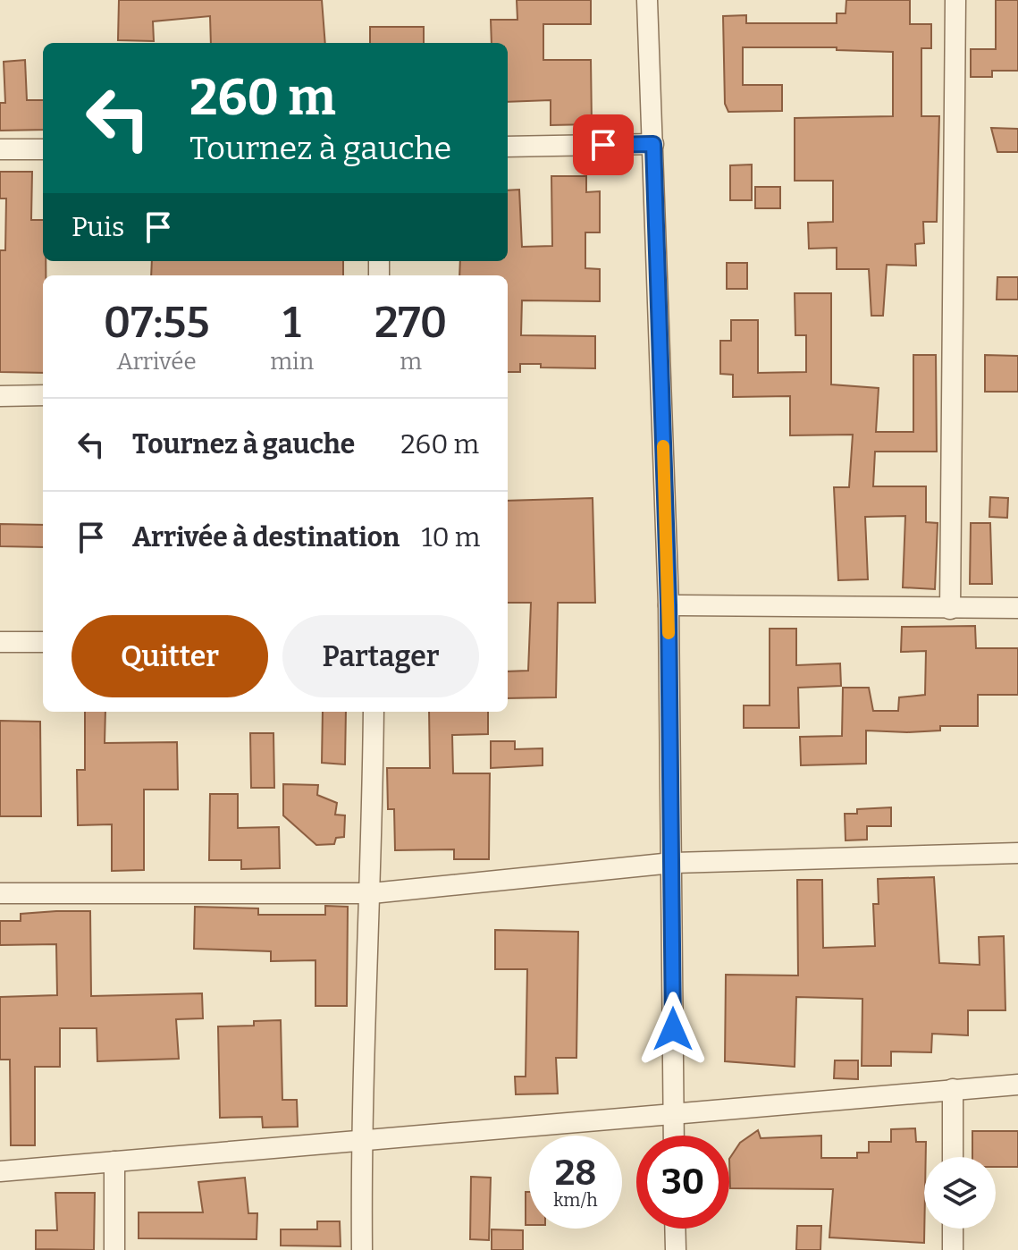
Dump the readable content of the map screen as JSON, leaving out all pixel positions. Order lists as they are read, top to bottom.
{
  "page": {
    "turn": ["260 m", "Tournez à gauche"],
    "then": "Puis",
    "eta": [
      "07:55",
      "Arrivée",
      "1",
      "min",
      "270",
      "m"
    ],
    "list": [
      {
        "name": "Tournez à gauche",
        "value": "260 m"
      },
      {
        "name": "Arrivée à destination",
        "value": "10 m"
      }
    ],
    "buttons": ["Quitter", "Partager"],
    "speed": "28 km/h",
    "limit": "30"
  }
}
